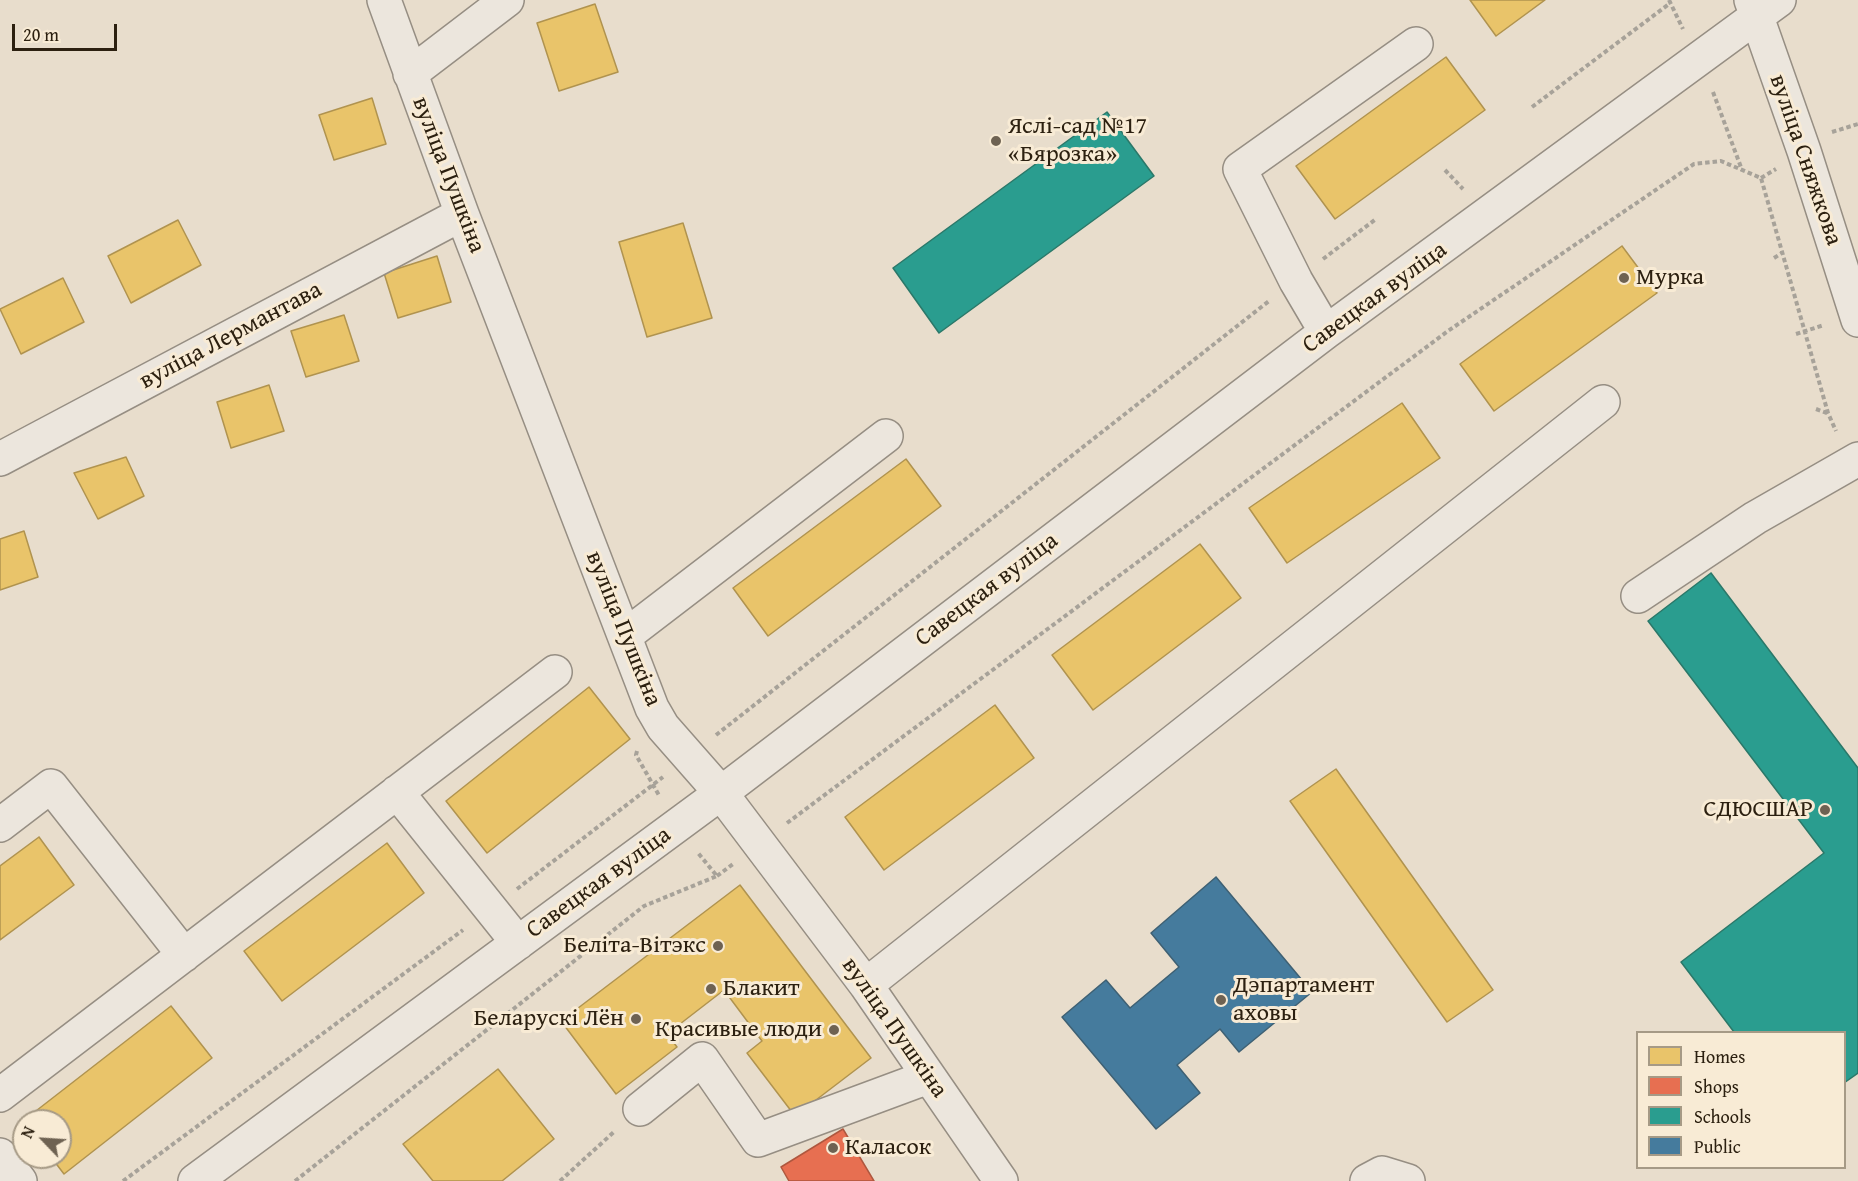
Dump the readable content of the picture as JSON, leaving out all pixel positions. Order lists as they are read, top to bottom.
{
  "streets": {
    "street": [
      "вуліца Сняжкова",
      "вуліца Пушкіна",
      "Савецкая вуліца",
      "вуліца Лермантава"
    ]
  },
  "crossings": [
    ["вуліца Сняжкова", "Савецкая вуліца"],
    ["вуліца Пушкіна", "Савецкая вуліца"],
    ["вуліца Пушкіна", "вуліца Лермантава"]
  ],
  "places": [
    "Яслі-сад №17 «Бярозка»",
    "Мурка",
    "СДЮСШАР",
    "Беліта-Вітэкс",
    "Блакит",
    "Дэпартамент аховы",
    "Беларускі Лён",
    "Красивые люди",
    "Каласок"
  ],
  "legend": [
    "Homes",
    "Shops",
    "Schools",
    "Public"
  ],
  "scale_bar": "20 m",
  "north": "top left"
}
